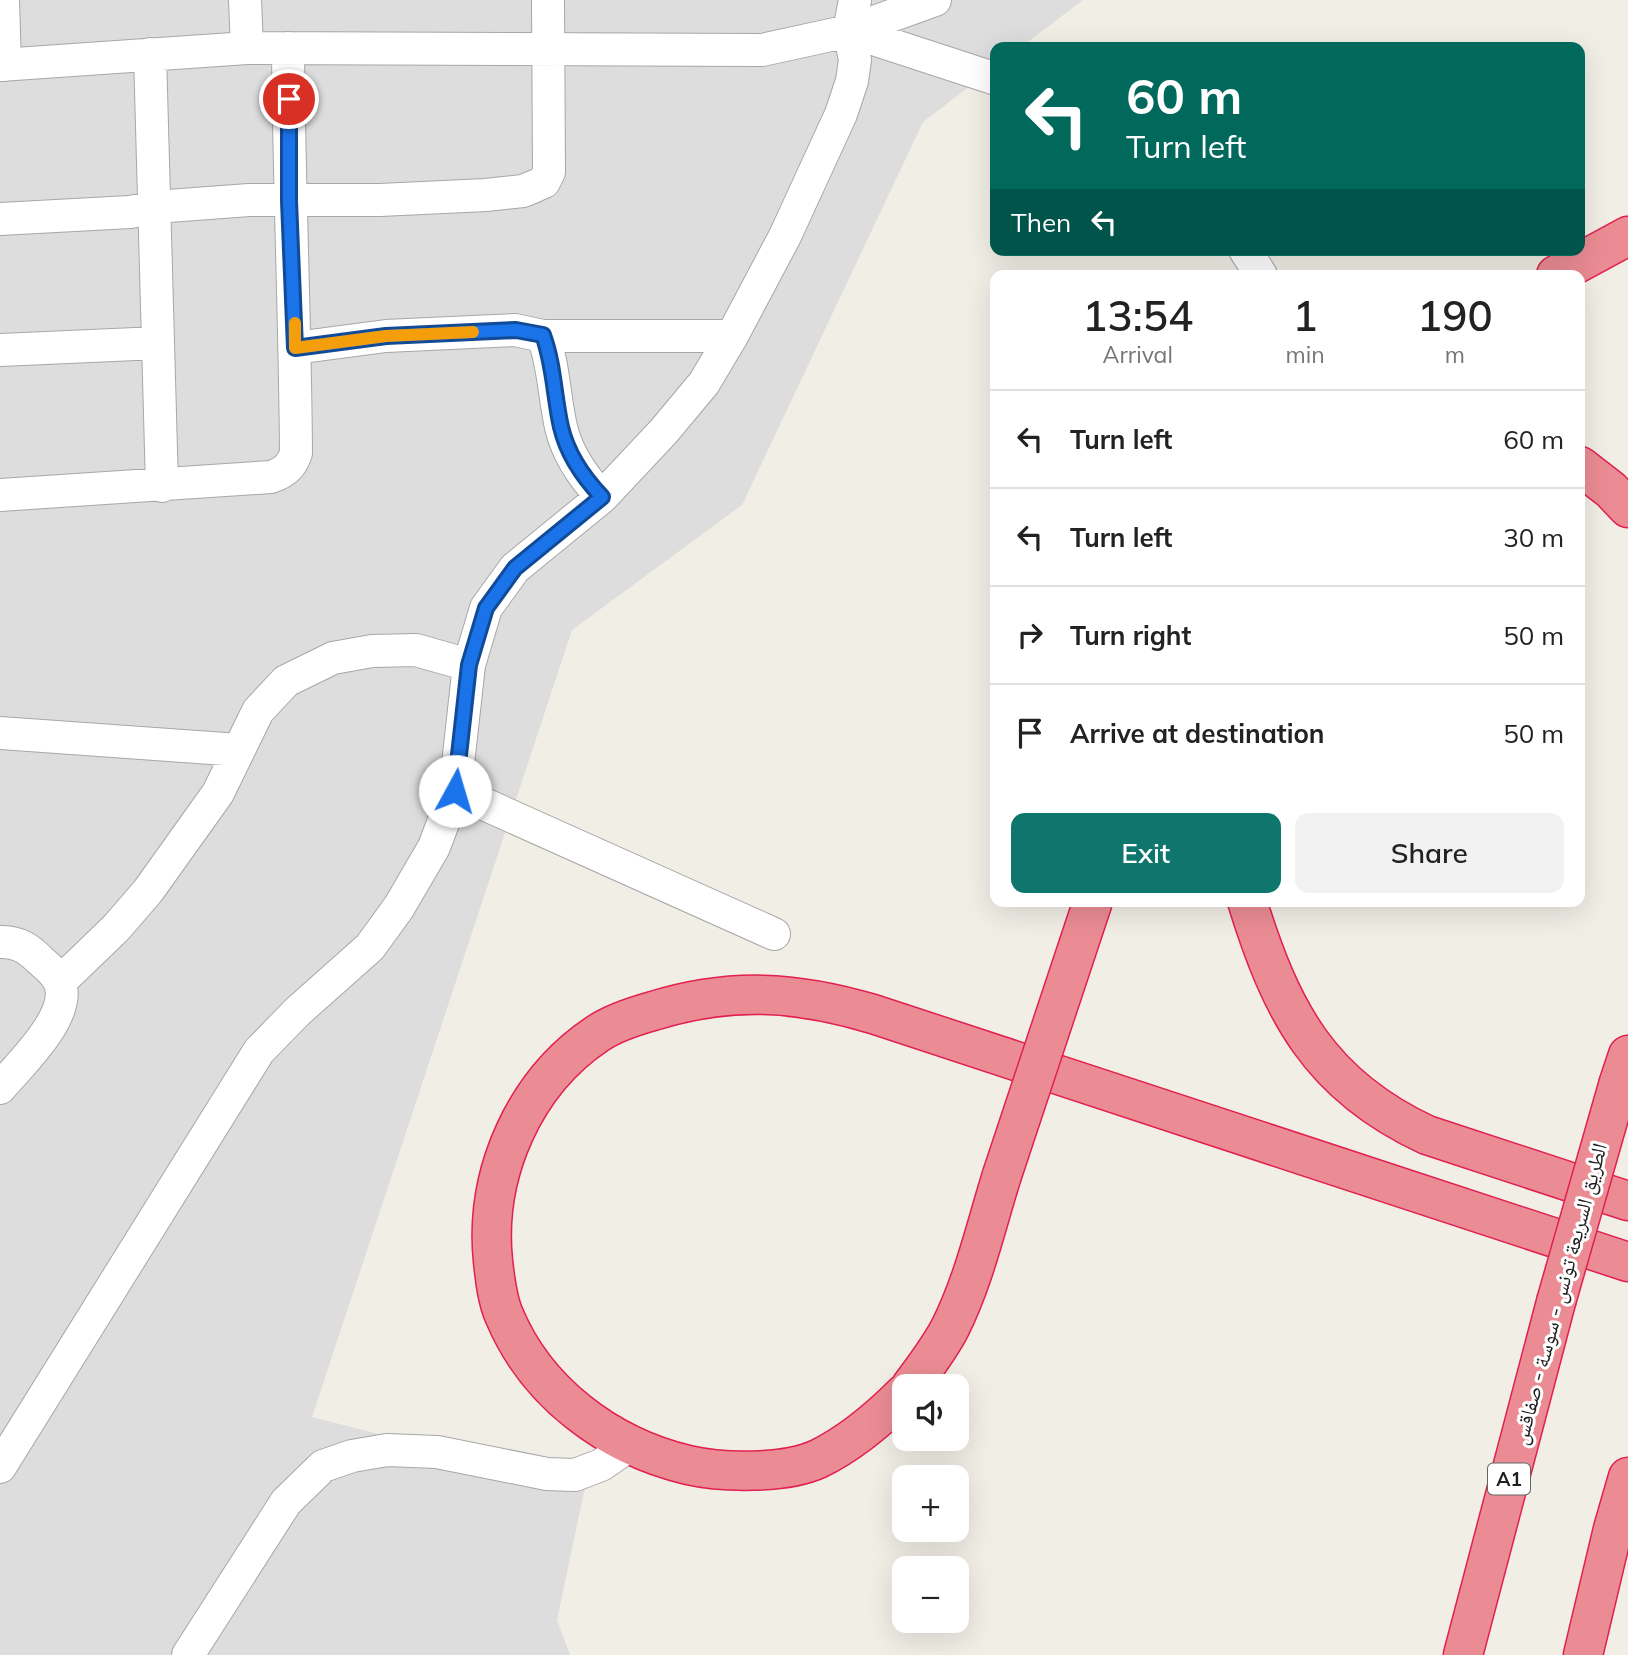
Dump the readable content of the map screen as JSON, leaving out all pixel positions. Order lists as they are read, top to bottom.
{
  "streets": {
    "highway": ["الطريق السريعة تونس - سوسة - صفاقس", "A1"]
  },
  "page": {
    "turn": ["60 m", "Turn left"],
    "then": "Then",
    "eta": [
      "13:54",
      "Arrival",
      "1",
      "min",
      "190",
      "m"
    ],
    "list": [
      {
        "name": "Turn left",
        "value": "60 m"
      },
      {
        "name": "Turn left",
        "value": "30 m"
      },
      {
        "name": "Turn right",
        "value": "50 m"
      },
      {
        "name": "Arrive at destination",
        "value": "50 m"
      }
    ],
    "buttons": ["Exit", "Share"],
    "map_buttons": ["+", "−"]
  }
}
